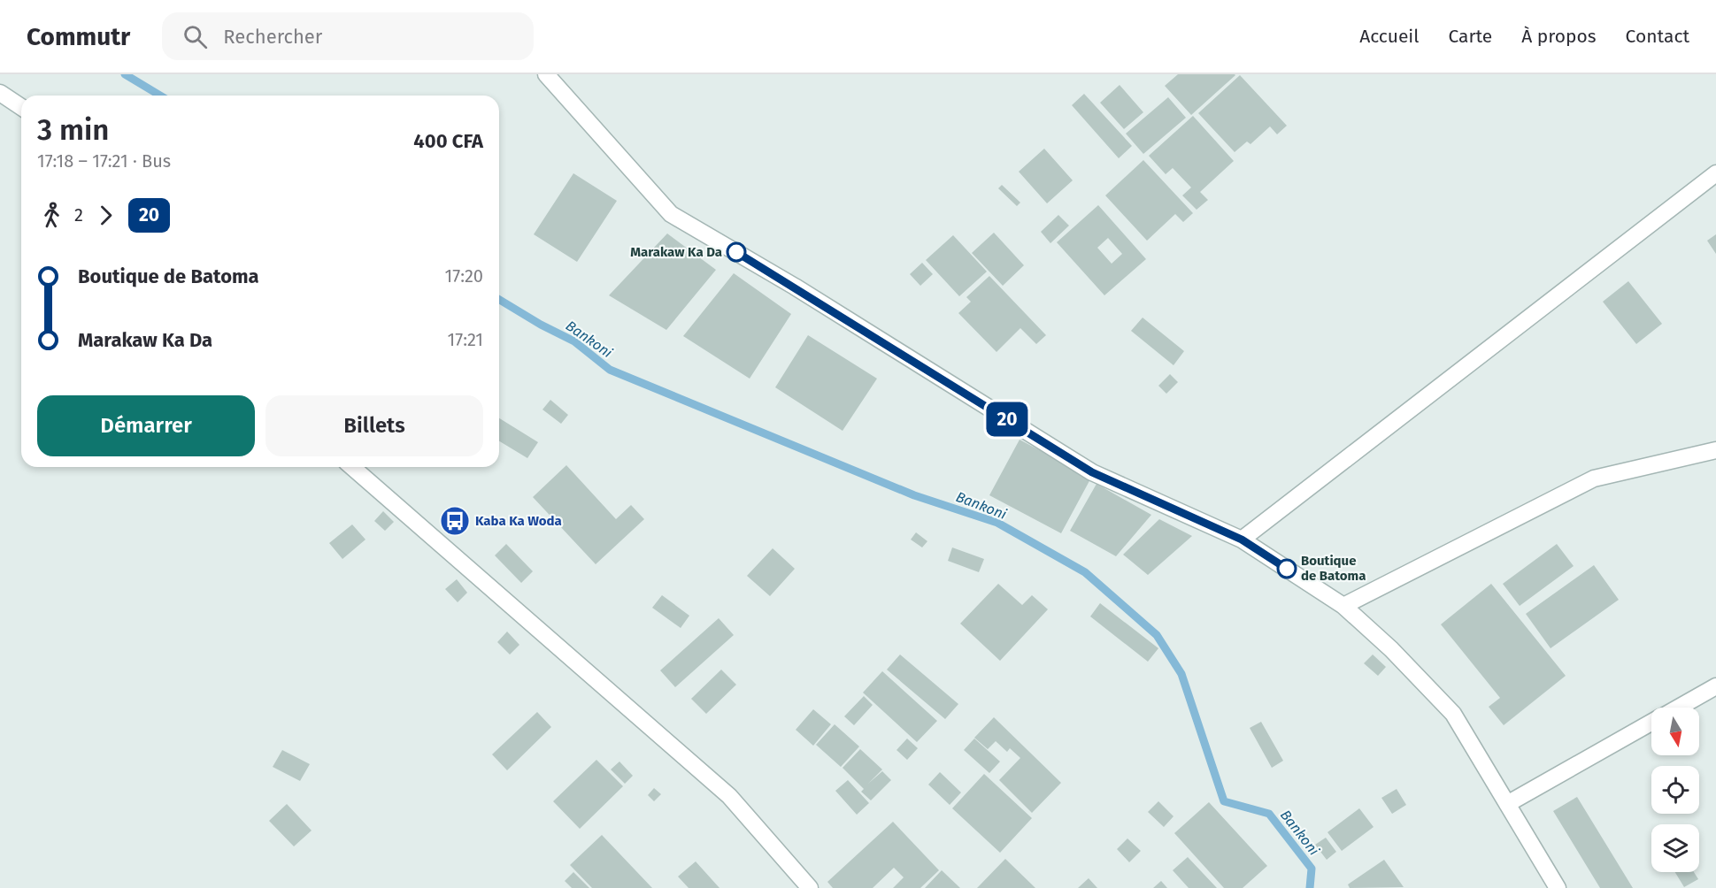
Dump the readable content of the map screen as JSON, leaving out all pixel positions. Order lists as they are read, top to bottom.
{
  "water": ["Bankoni"],
  "places": {
    "other": ["Marakaw Ka Da", "Boutique de Batoma"],
    "bus stop": ["Kaba Ka Woda"]
  },
  "lines": ["bus line 20"],
  "north": "bottom",
  "page": {
    "header": "Commutr",
    "search": "Rechercher",
    "nav": [
      "Accueil",
      "Carte",
      "À propos",
      "Contact"
    ],
    "on_map": "20",
    "heading": ["3 min", "17:18 – 17:21 · Bus", "400 CFA"],
    "legs": ["2", "20"],
    "list": [
      {
        "name": "Boutique de Batoma",
        "value": "17:20"
      },
      {
        "name": "Marakaw Ka Da",
        "value": "17:21"
      }
    ],
    "buttons": ["Démarrer", "Billets"]
  }
}
